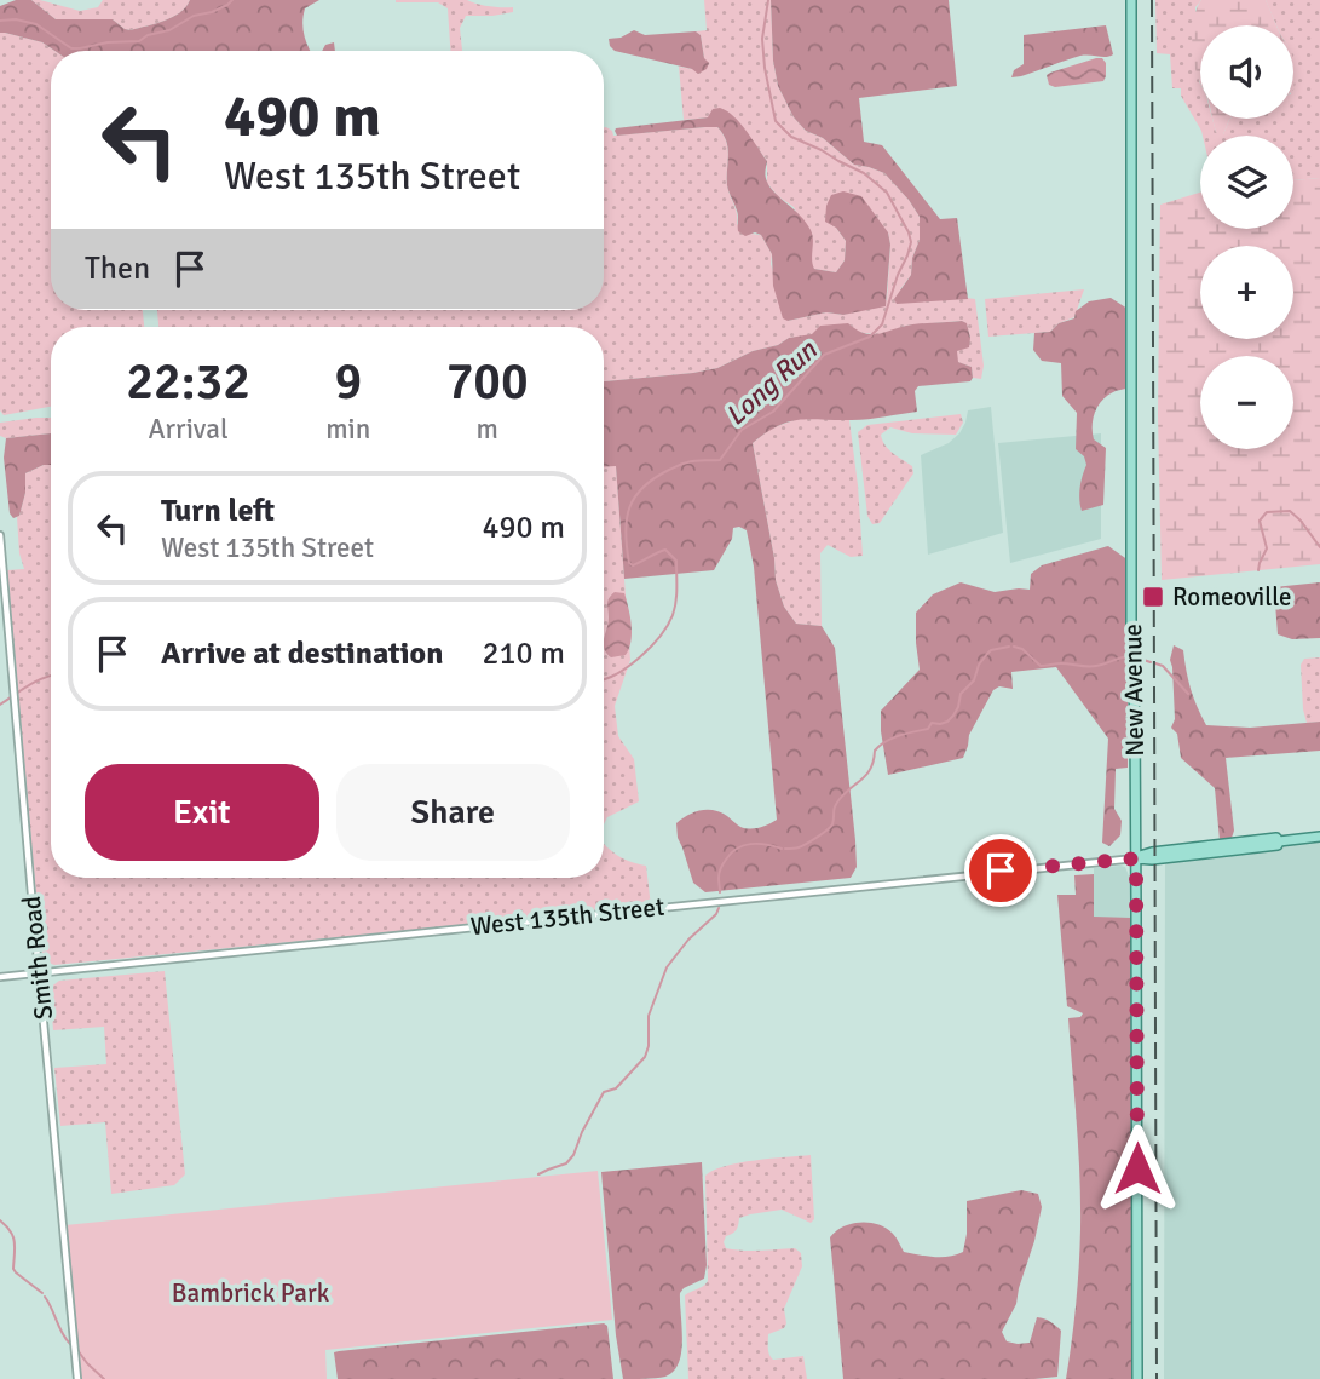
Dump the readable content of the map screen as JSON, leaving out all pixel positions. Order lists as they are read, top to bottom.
{
  "streets": {
    "main road": ["New Avenue"],
    "street": ["West 135th Street", "Smith Road"]
  },
  "crossings": [
    ["New Avenue", "West 135th Street"],
    ["West 135th Street", "Smith Road"]
  ],
  "water": ["Long Run"],
  "parks": ["Bambrick Park"],
  "places": {
    "transit": ["Romeoville"]
  },
  "page": {
    "map_buttons": ["+", "−"],
    "turn": ["490 m", "West 135th Street"],
    "then": "Then",
    "eta": [
      "22:32",
      "Arrival",
      "9",
      "min",
      "700",
      "m"
    ],
    "list": [
      {
        "name": "Turn left",
        "note": "West 135th Street",
        "value": "490 m"
      },
      {
        "name": "Arrive at destination",
        "value": "210 m"
      }
    ],
    "buttons": ["Exit", "Share"]
  }
}
